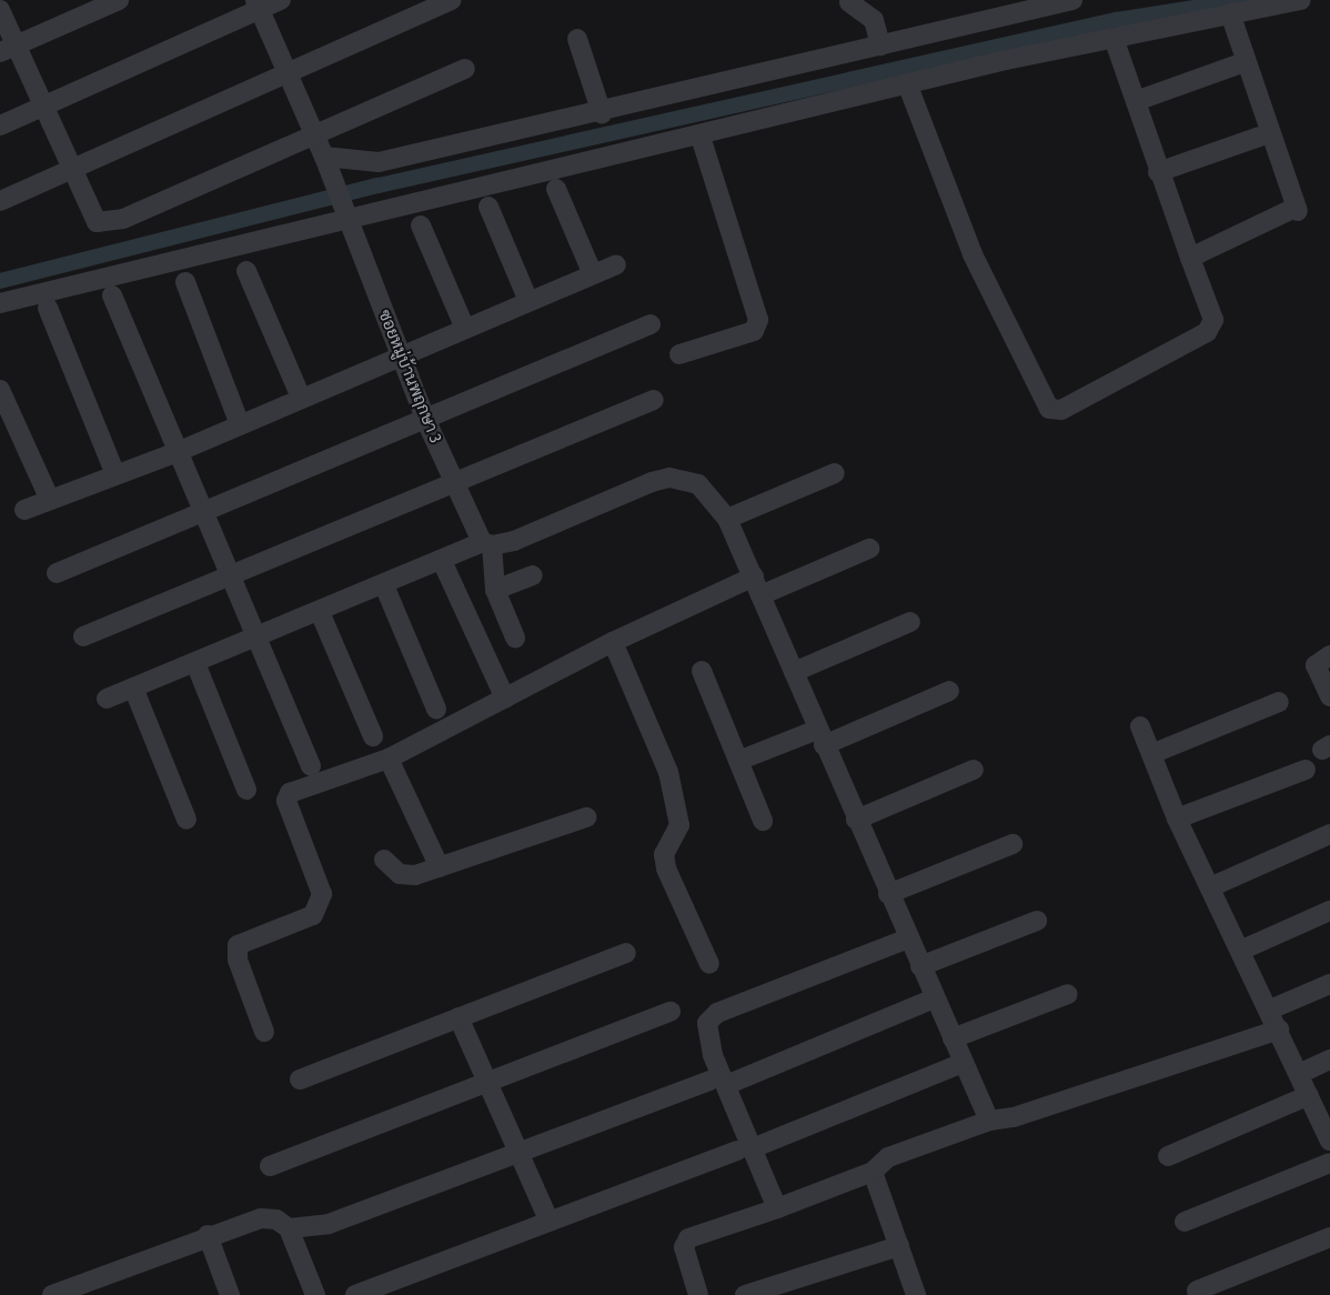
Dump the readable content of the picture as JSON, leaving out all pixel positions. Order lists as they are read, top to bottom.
{
  "streets": {
    "street": ["ซอยหมู่บ้านพฤกษา 3"]
  }
}
